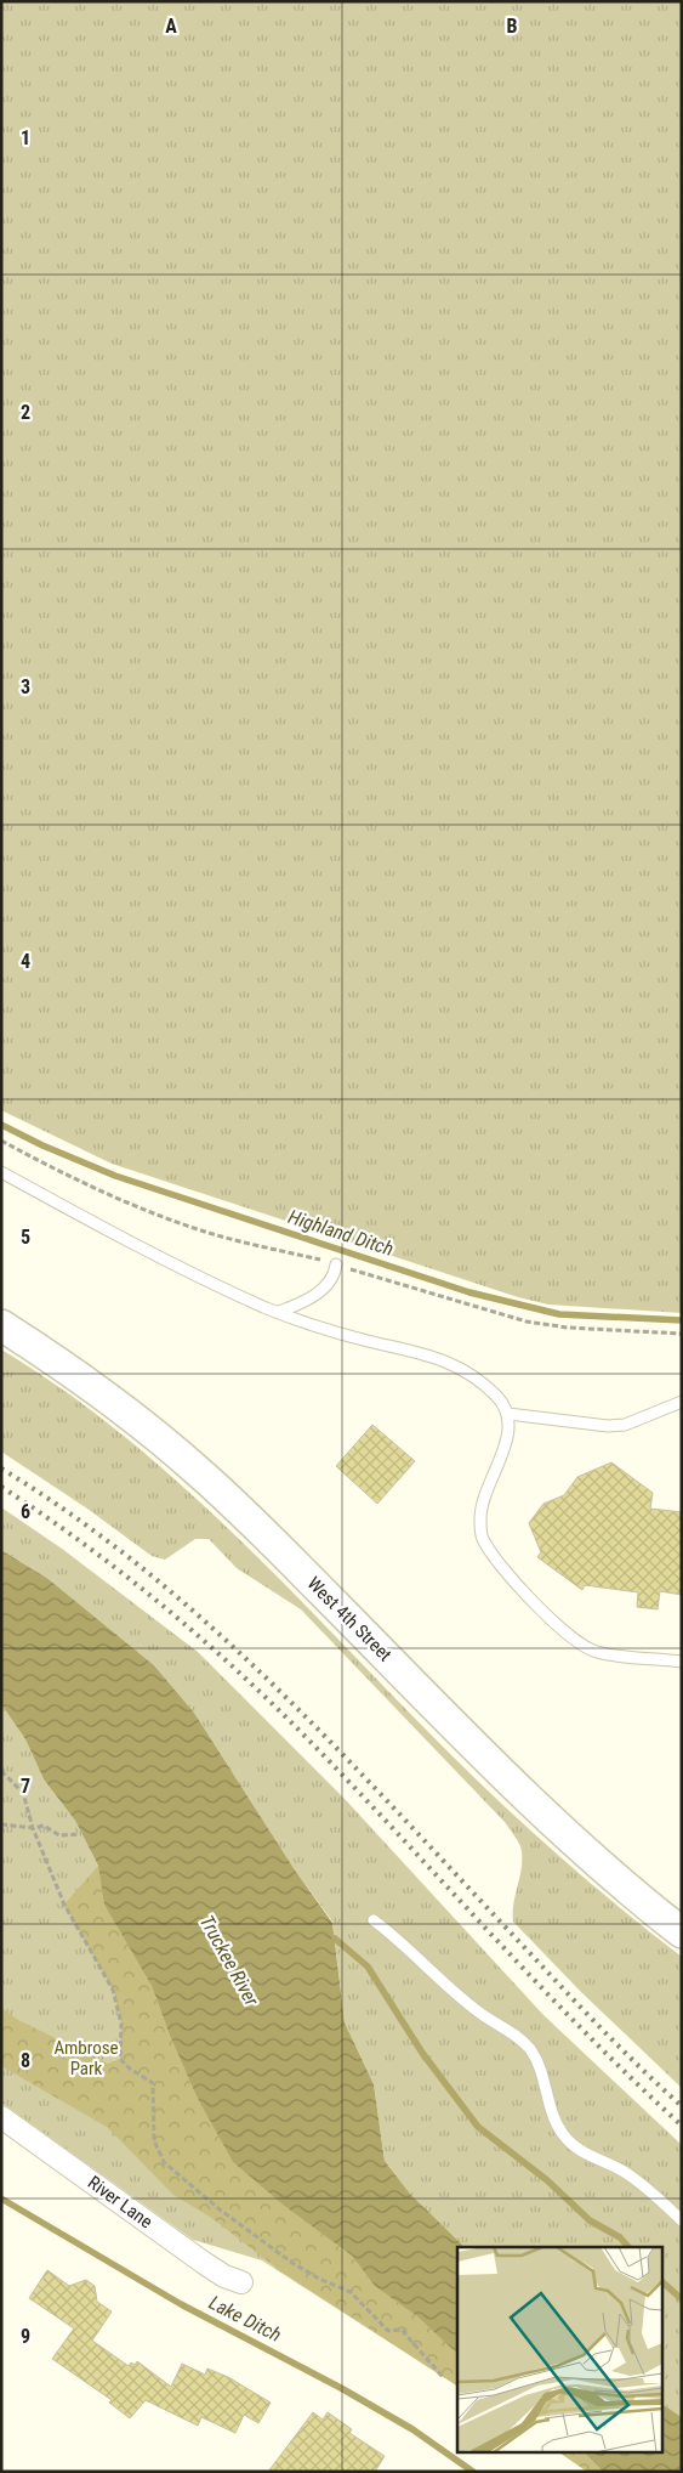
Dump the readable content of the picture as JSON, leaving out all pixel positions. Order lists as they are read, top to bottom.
{
  "streets": {
    "main road": ["West 4th Street"],
    "street": ["River Lane"]
  },
  "water": ["Highland Ditch", "Truckee River", "Lake Ditch"],
  "parks": ["Ambrose Park"],
  "grid": {
    "columns": ["A", "B"],
    "rows": [
      "1",
      "2",
      "3",
      "4",
      "5",
      "6",
      "7",
      "8",
      "9"
    ]
  }
}
